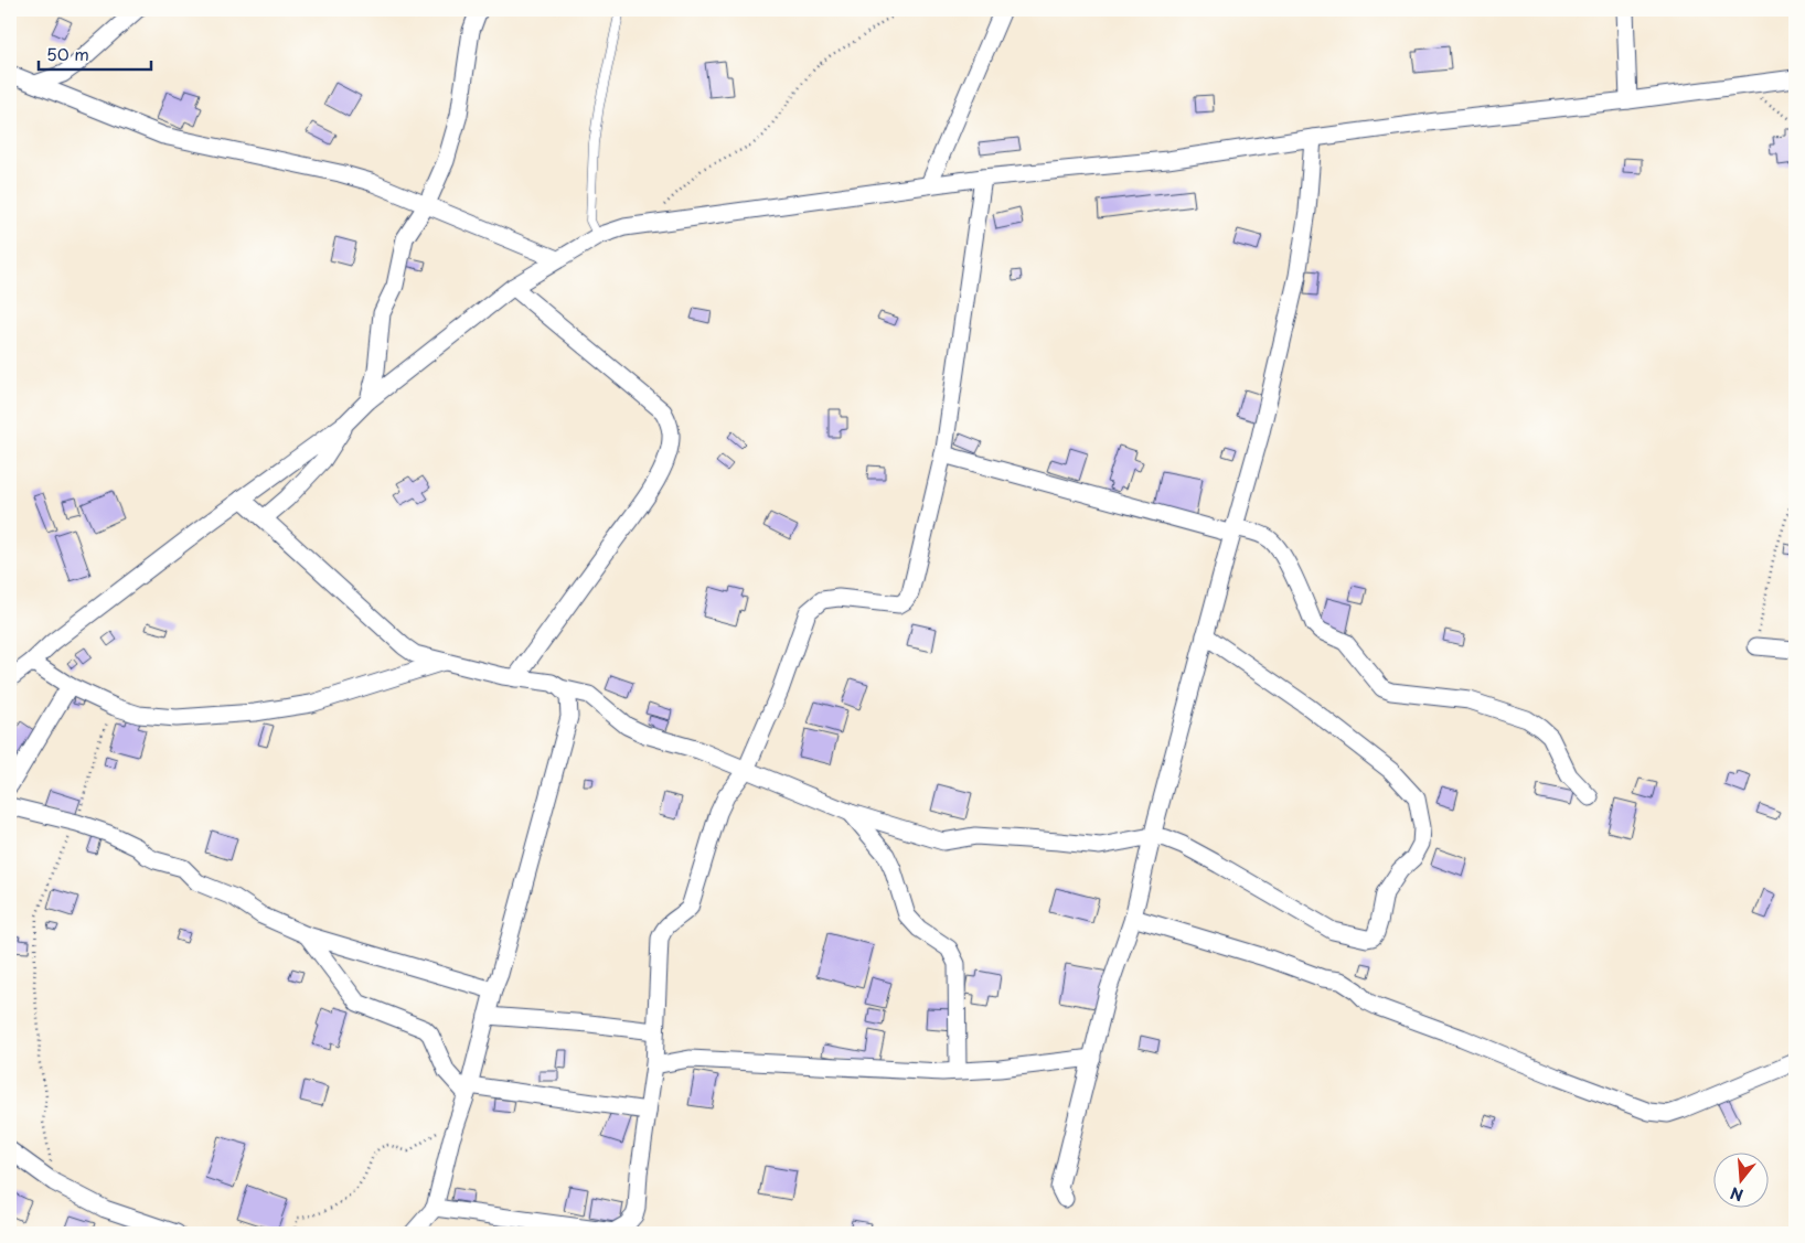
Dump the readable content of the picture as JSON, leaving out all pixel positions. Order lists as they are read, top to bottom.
{
  "scale_bar": "50 m",
  "north": "bottom"
}
